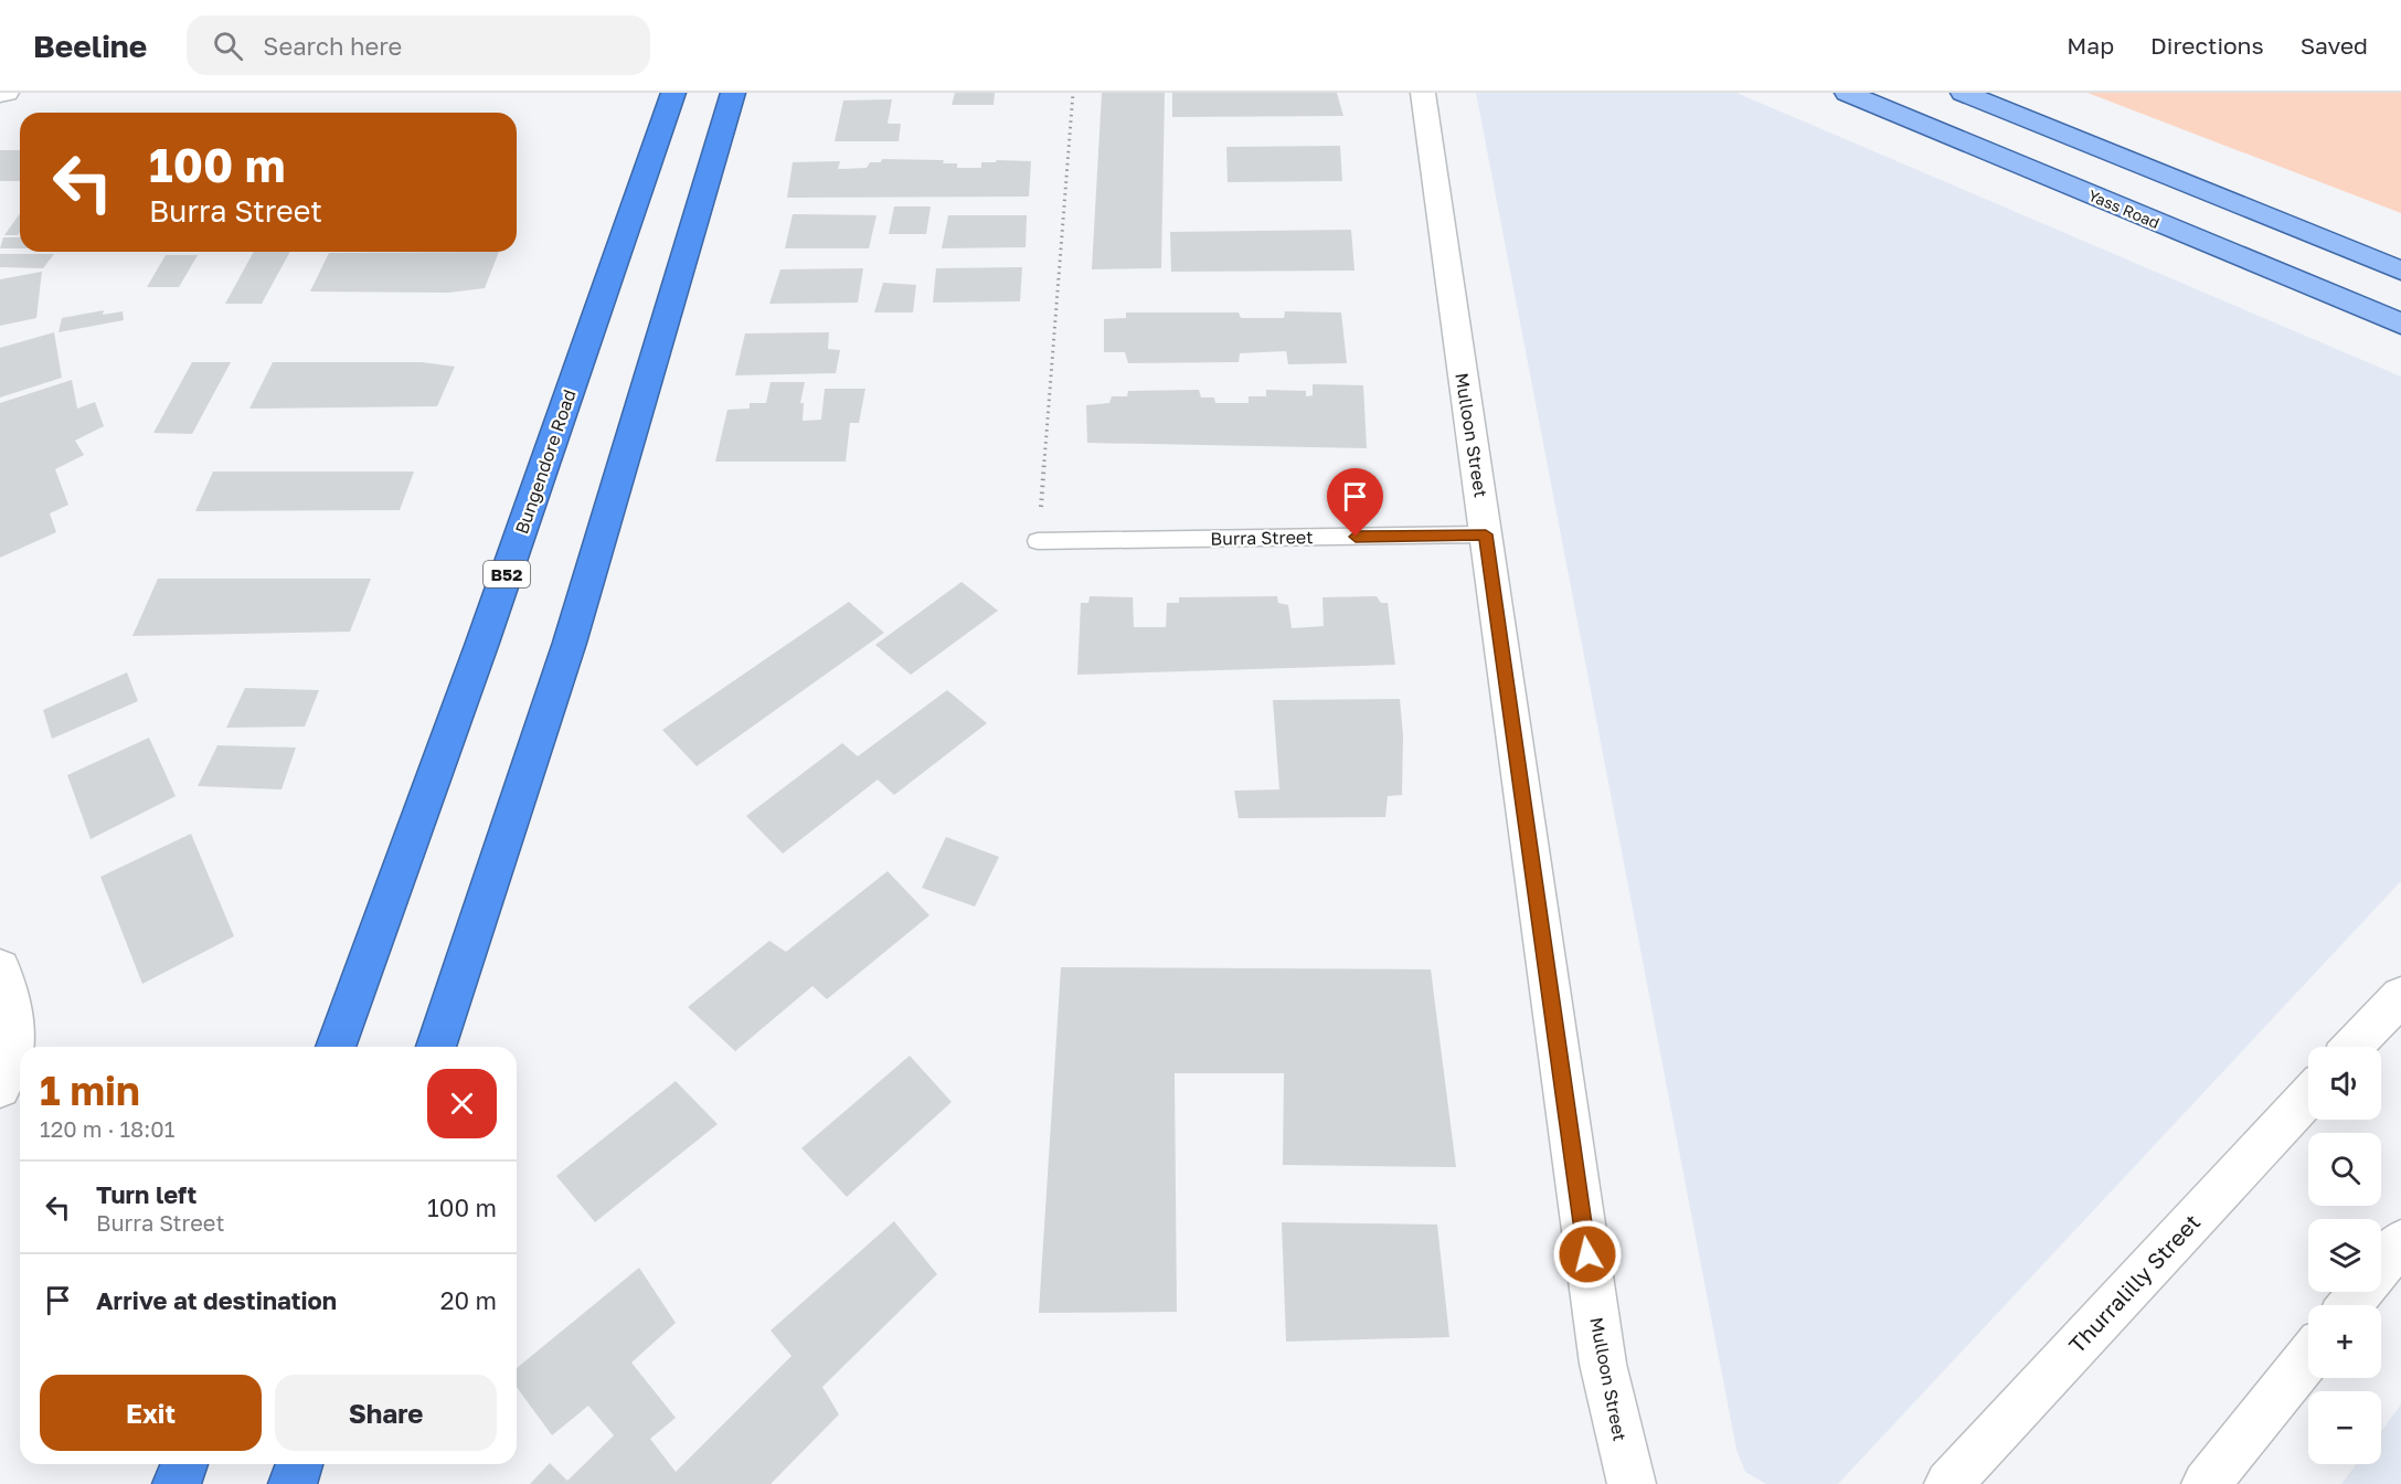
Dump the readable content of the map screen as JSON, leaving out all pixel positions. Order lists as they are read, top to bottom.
{
  "streets": {
    "highway": ["Bungendore Road", "B52"],
    "main road": ["Yass Road"],
    "street": ["Mulloon Street", "Thurralilly Street"],
    "lane": ["Burra Street"]
  },
  "crossings": [
    ["Mulloon Street", "Burra Street"]
  ],
  "page": {
    "header": "Beeline",
    "search": "Search here",
    "nav": ["Map", "Directions", "Saved"],
    "turn": ["100 m", "Burra Street"],
    "map_buttons": ["+", "−"],
    "heading": ["1 min", "120 m · 18:01"],
    "list": [
      {
        "name": "Turn left",
        "note": "Burra Street",
        "value": "100 m"
      },
      {
        "name": "Arrive at destination",
        "value": "20 m"
      }
    ],
    "buttons": ["Exit", "Share"]
  }
}
